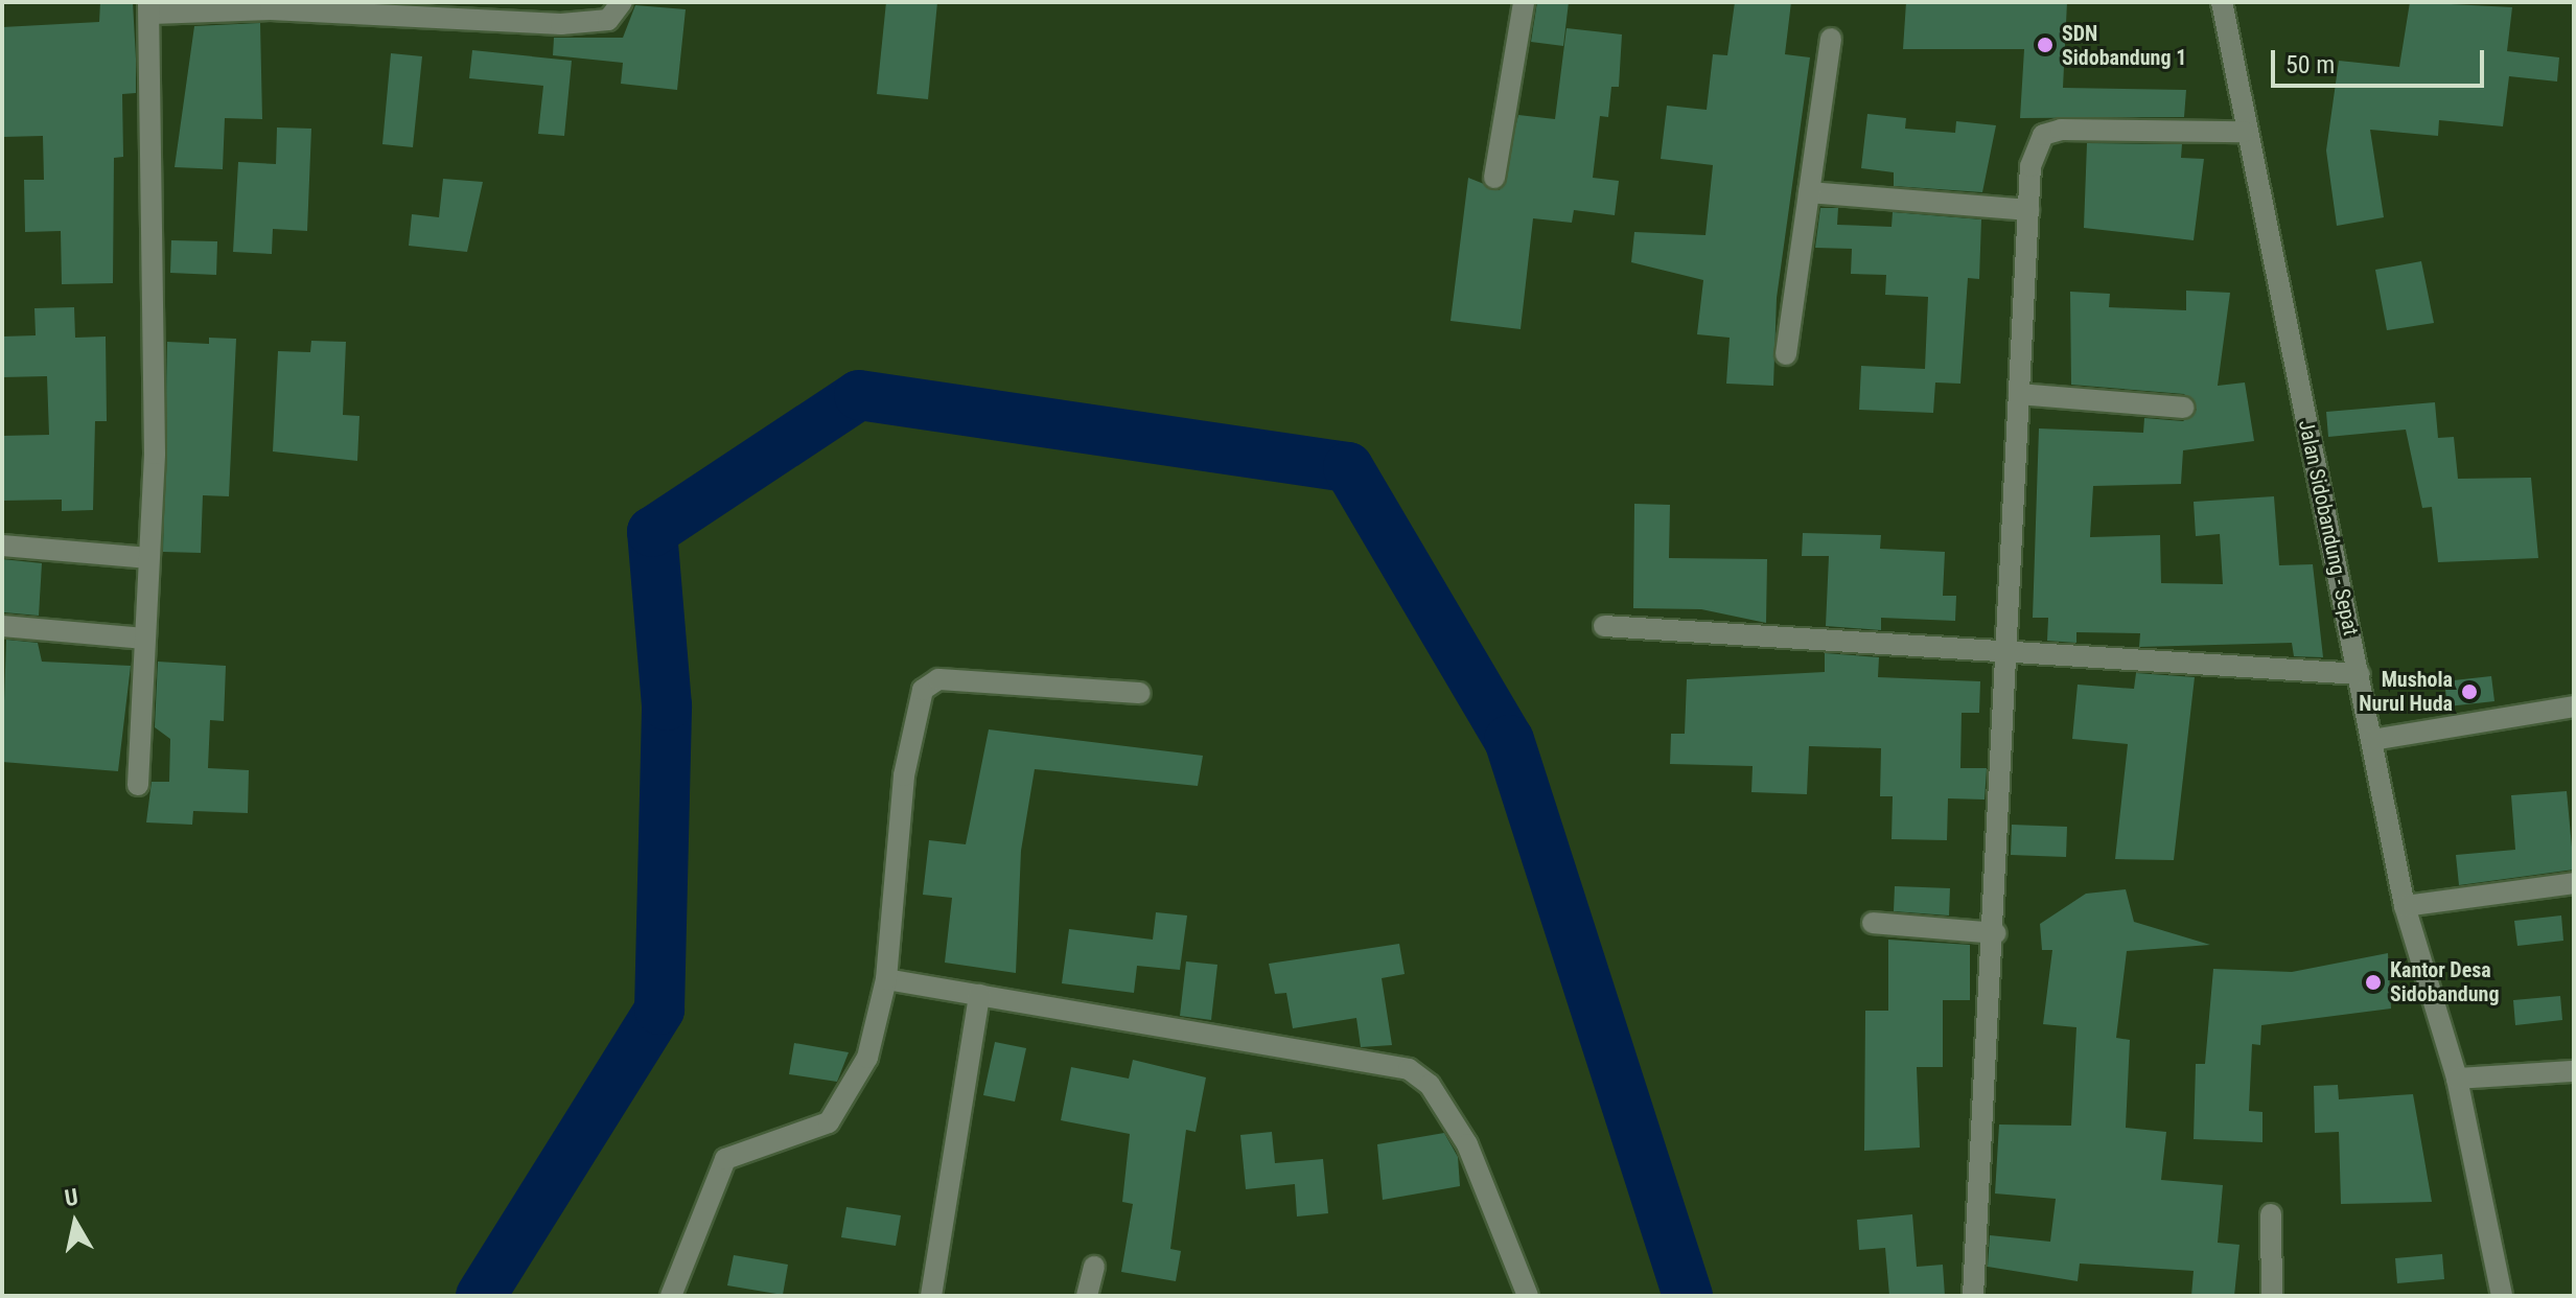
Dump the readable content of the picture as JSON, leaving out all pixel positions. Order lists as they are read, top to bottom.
{
  "streets": {
    "street": ["Jalan Sidobandung - Sepat"]
  },
  "places": ["SDN Sidobandung 1", "Mushola Nurul Huda", "Kantor Desa Sidobandung"],
  "scale_bar": "50 m",
  "north": "top"
}
